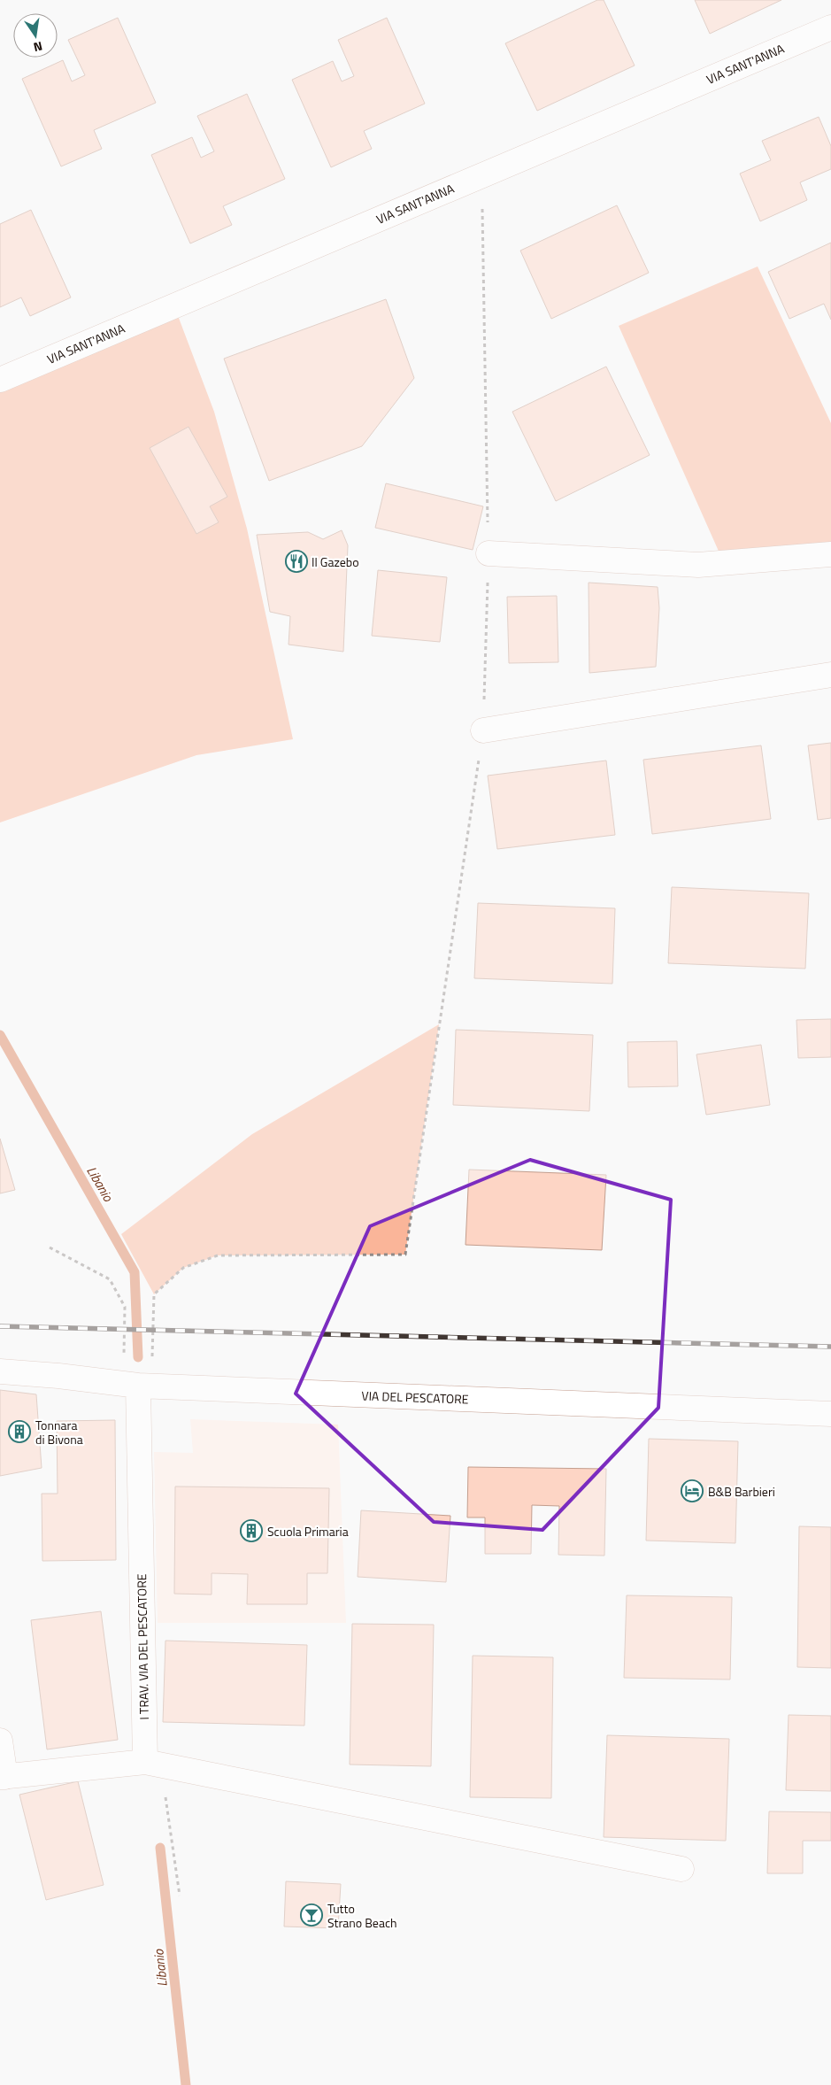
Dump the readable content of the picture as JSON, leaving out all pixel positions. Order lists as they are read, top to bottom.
{
  "streets": {
    "street": ["VIA SANT'ANNA", "VIA DEL PESCATORE", "I TRAV. VIA DEL PESCATORE"]
  },
  "crossings": [
    ["VIA DEL PESCATORE", "I TRAV. VIA DEL PESCATORE"]
  ],
  "water": ["Libanio"],
  "places": {
    "restaurant": ["Il Gazebo"],
    "building": ["Tonnara di Bivona", "Scuola Primaria"],
    "hotel": ["B&B Barbieri"],
    "bar": ["Tutto Strano Beach"]
  },
  "north": "bottom"
}
